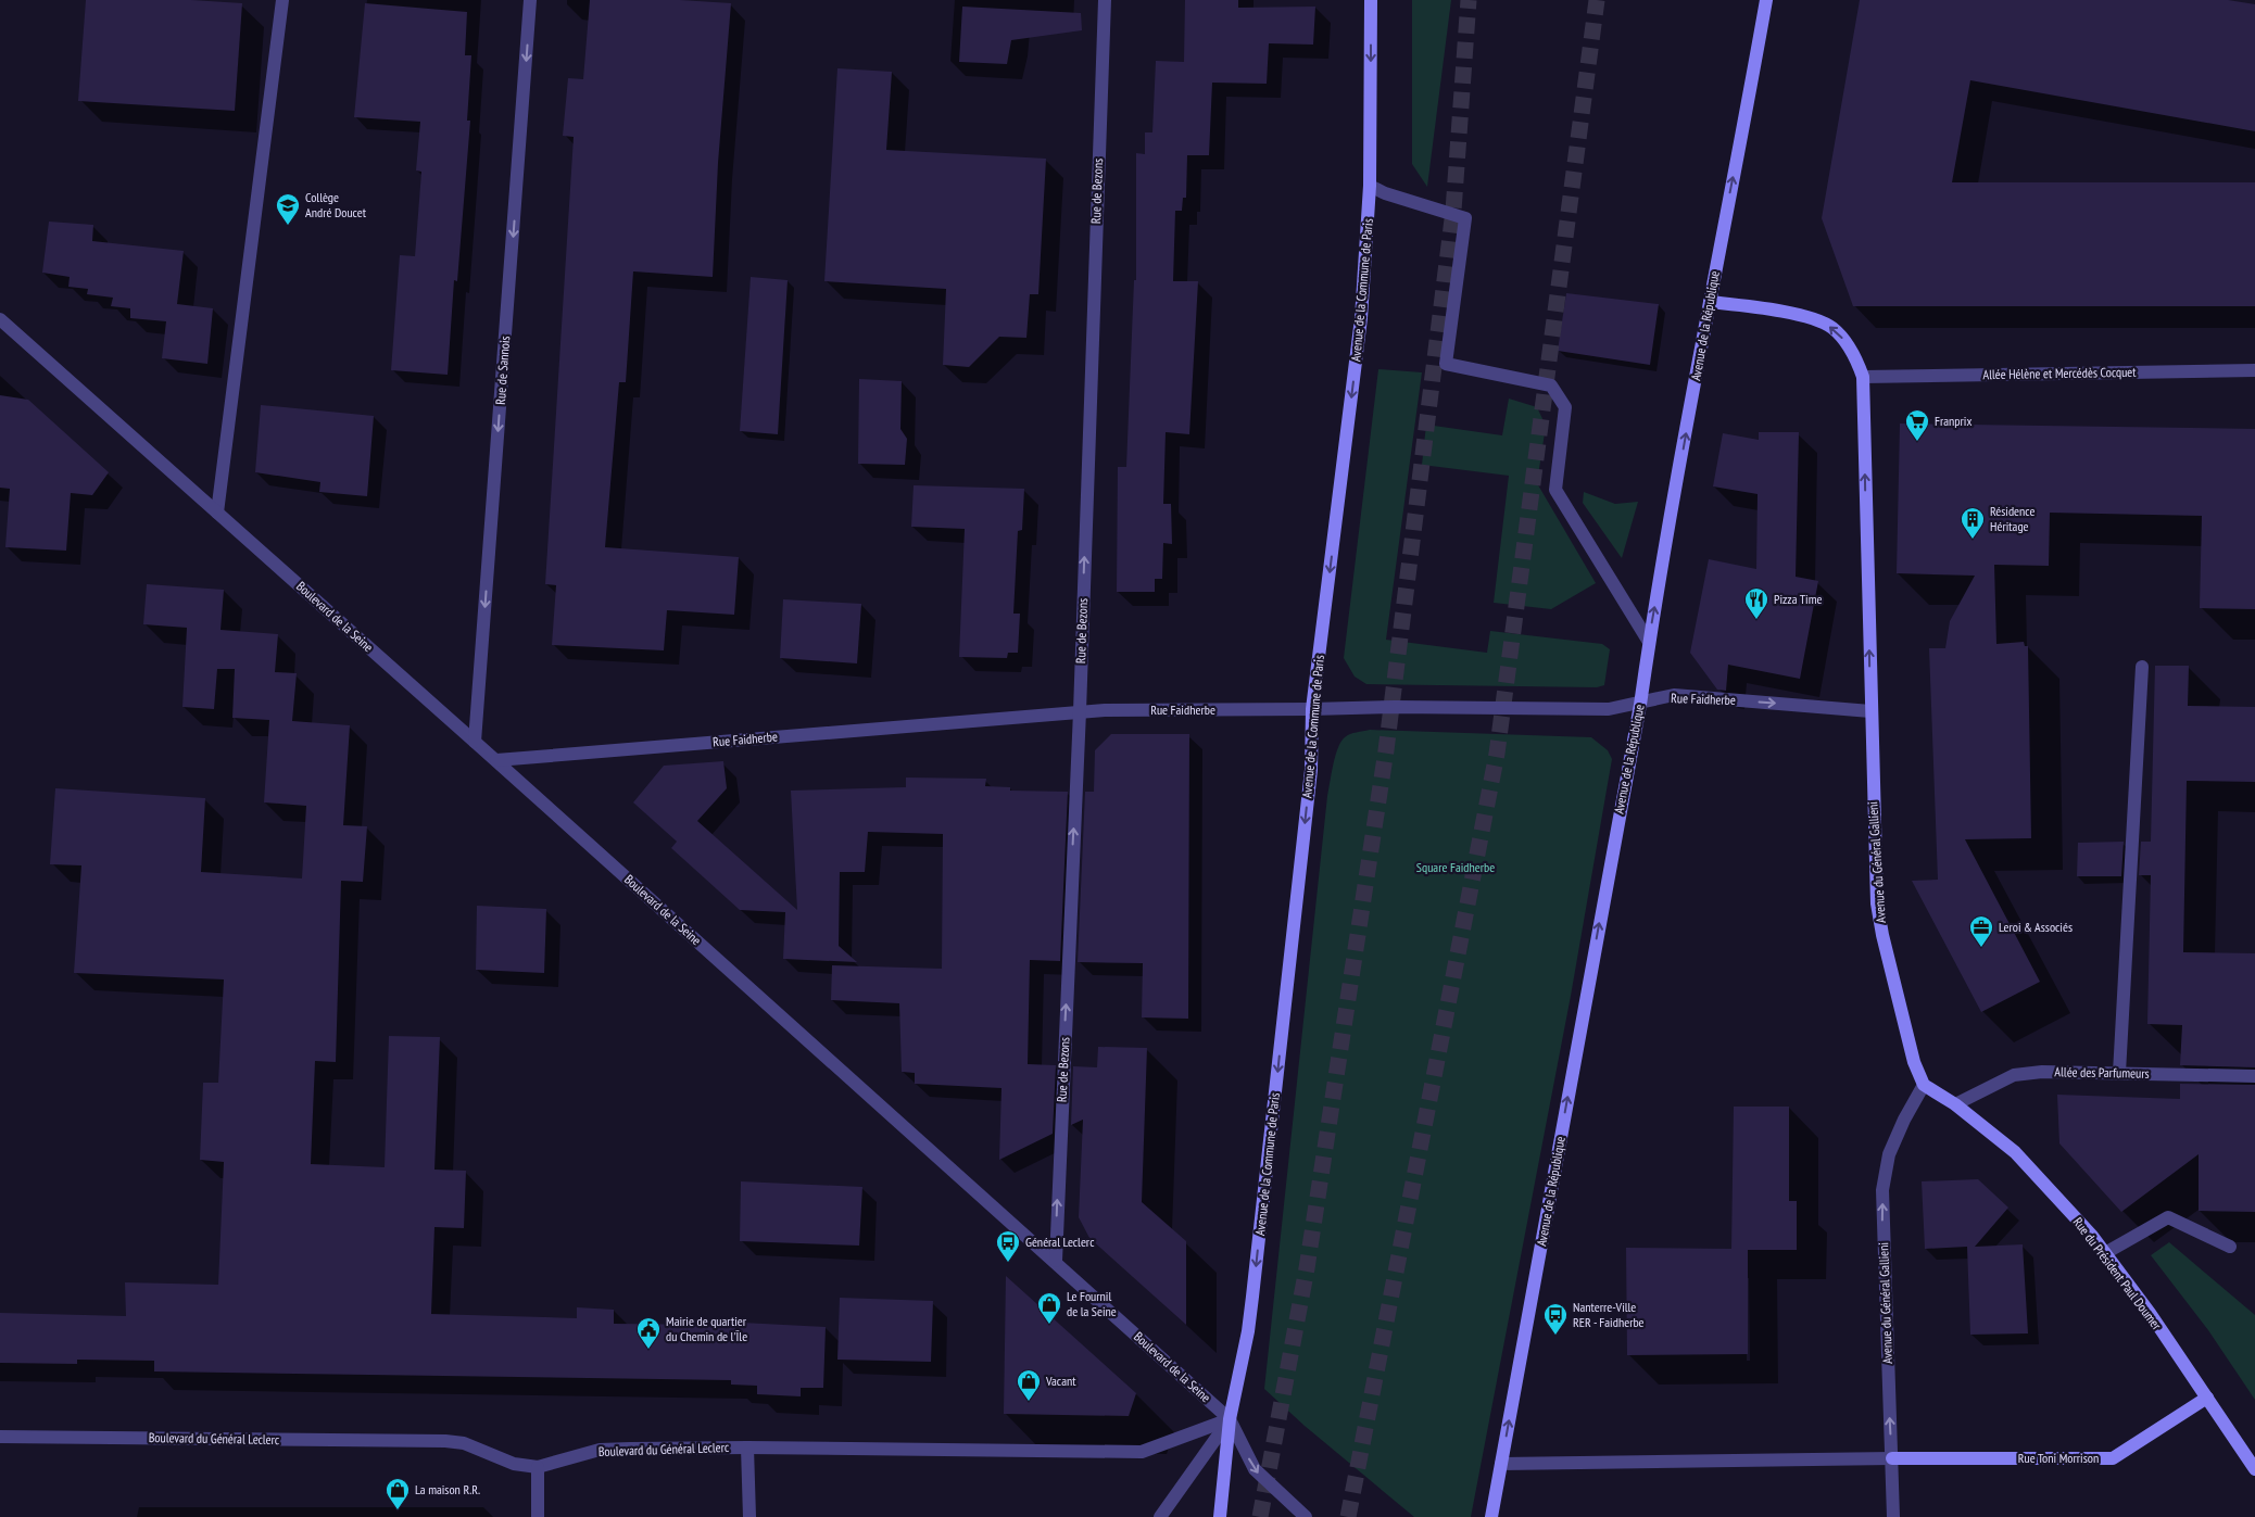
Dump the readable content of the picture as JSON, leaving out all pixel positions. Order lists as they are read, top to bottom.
{
  "streets": {
    "main road": [
      "Avenue de la Commune de Paris",
      "Avenue de la République",
      "Avenue du Général Gallieni",
      "Rue du Président Paul Doumer",
      "Rue Toni Morrison"
    ],
    "street": [
      "Rue de Bezons",
      "Rue de Sannois",
      "Allée Hélène et Mercédès Cocquet",
      "Boulevard de la Seine",
      "Rue Faidherbe",
      "Allée des Parfumeurs",
      "Boulevard du Général Leclerc"
    ]
  },
  "crossings": [
    ["Rue de Bezons", "Boulevard de la Seine"],
    ["Rue de Bezons", "Rue Faidherbe"],
    ["Avenue de la Commune de Paris", "Boulevard de la Seine"],
    ["Avenue de la Commune de Paris", "Rue Faidherbe"],
    ["Avenue de la Commune de Paris", "Boulevard du Général Leclerc"],
    ["Avenue de la République", "Rue Faidherbe"],
    ["Avenue de la République", "Avenue du Général Gallieni"],
    ["Rue de Sannois", "Boulevard de la Seine"],
    ["Allée Hélène et Mercédès Cocquet", "Avenue du Général Gallieni"],
    ["Boulevard de la Seine", "Rue Faidherbe"],
    ["Boulevard de la Seine", "Boulevard du Général Leclerc"],
    ["Rue Faidherbe", "Avenue du Général Gallieni"],
    ["Avenue du Général Gallieni", "Rue du Président Paul Doumer"],
    ["Avenue du Général Gallieni", "Rue Toni Morrison"],
    ["Allée des Parfumeurs", "Rue du Président Paul Doumer"],
    ["Rue du Président Paul Doumer", "Rue Toni Morrison"]
  ],
  "one_way": [
    "Rue de Bezons",
    "Avenue de la Commune de Paris",
    "Avenue de la République",
    "Rue de Sannois",
    "Avenue du Général Gallieni"
  ],
  "parks": ["Square Faidherbe"],
  "places": {
    "school or university": ["Collège André Doucet"],
    "supermarket": ["Franprix"],
    "building": ["Résidence Héritage"],
    "restaurant": ["Pizza Time"],
    "office": ["Leroi & Associés"],
    "bus stop": ["Général Leclerc", "Nanterre-Ville RER - Faidherbe"],
    "shop": ["Le Fournil de la Seine", "Vacant", "La maison R.R."],
    "public building": ["Mairie de quartier du Chemin de l'Île"]
  }
}
